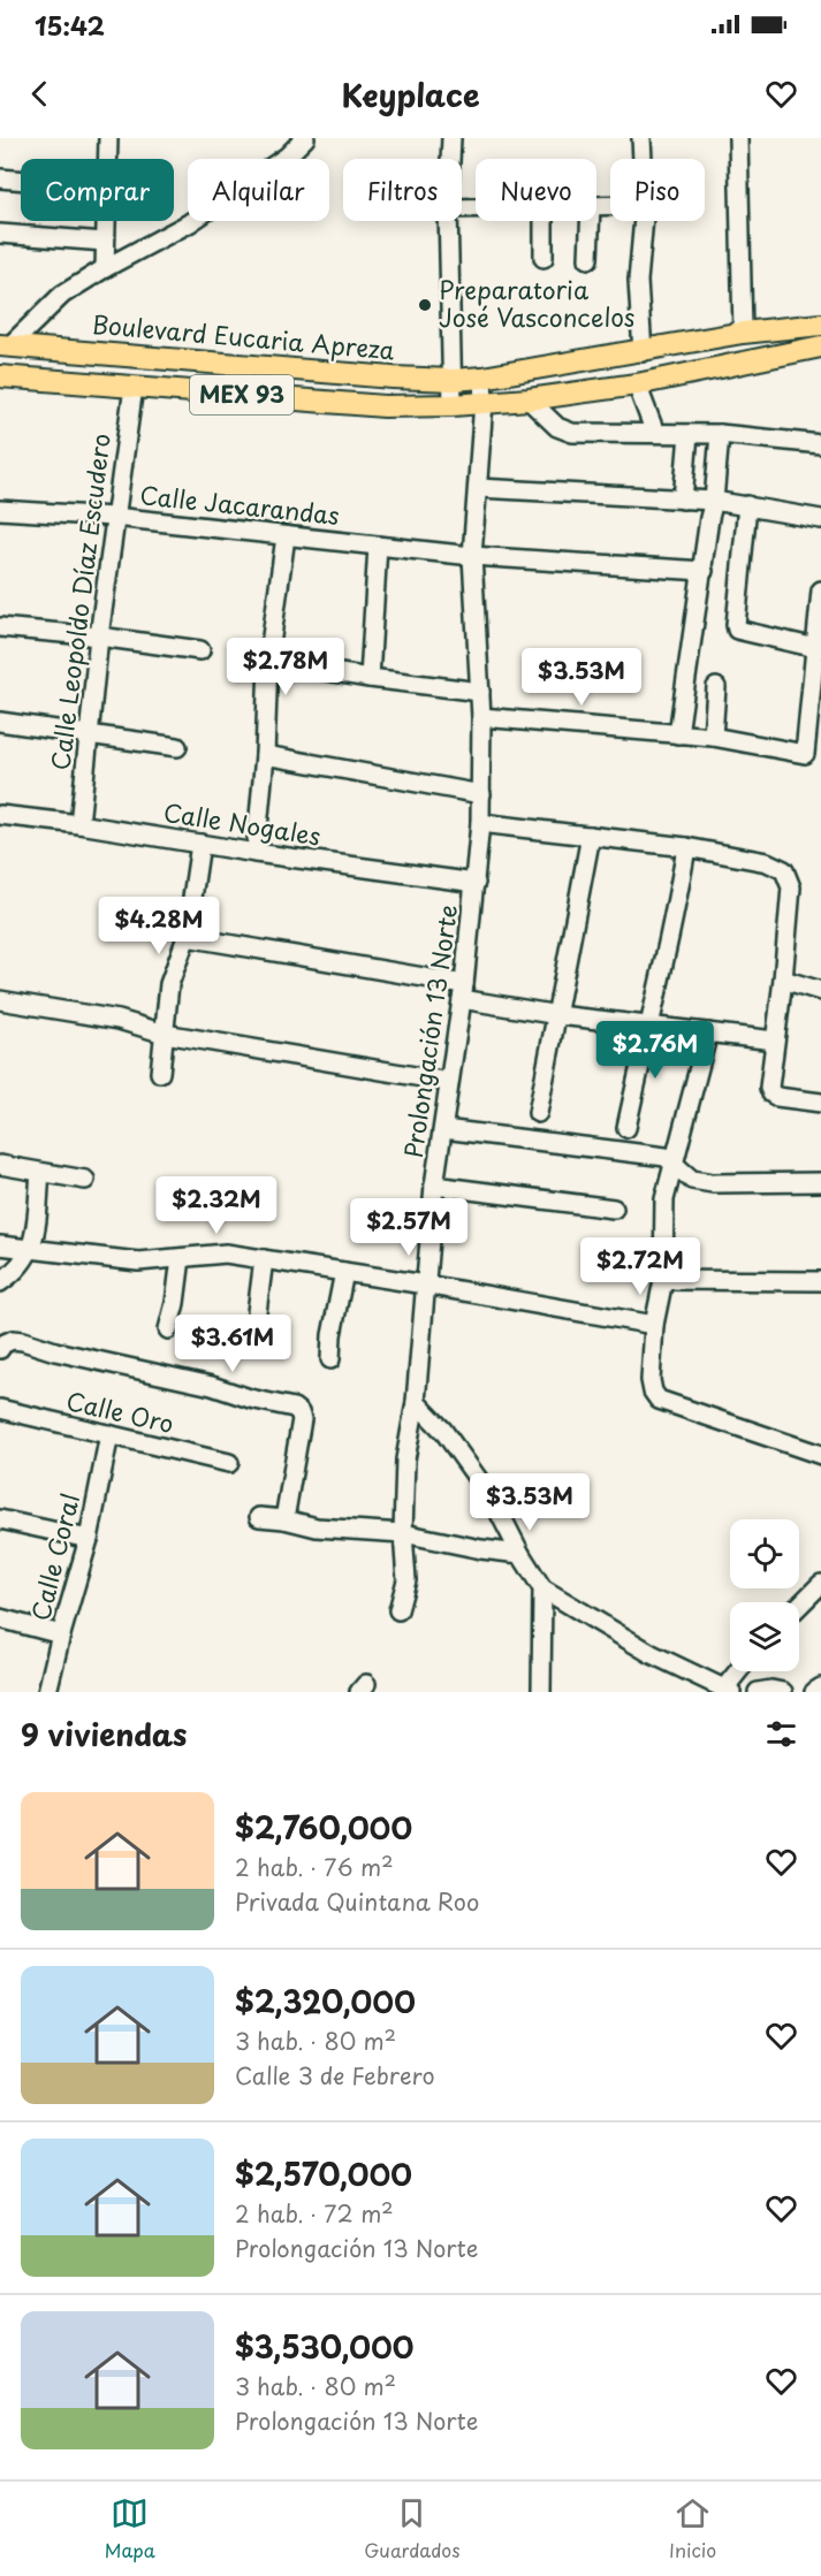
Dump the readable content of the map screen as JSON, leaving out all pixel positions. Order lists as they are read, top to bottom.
{
  "streets": {
    "main road": ["Boulevard Eucaria Apreza", "MEX 93"],
    "street": [
      "Calle Jacarandas",
      "Calle Leopoldo Díaz Escudero",
      "Calle Nogales",
      "Prolongación 13 Norte",
      "Calle Oro",
      "Calle Coral"
    ]
  },
  "crossings": [
    ["Boulevard Eucaria Apreza", "MEX 93"],
    ["Boulevard Eucaria Apreza", "Prolongación 13 Norte"],
    ["MEX 93", "Calle Leopoldo Díaz Escudero"],
    ["MEX 93", "Prolongación 13 Norte"],
    ["Calle Jacarandas", "Calle Leopoldo Díaz Escudero"],
    ["Calle Jacarandas", "Prolongación 13 Norte"],
    ["Calle Leopoldo Díaz Escudero", "Calle Nogales"],
    ["Calle Nogales", "Prolongación 13 Norte"],
    ["Calle Oro", "Calle Coral"]
  ],
  "places": ["Preparatoria José Vasconcelos"],
  "page": {
    "status": "15:42",
    "header": "Keyplace",
    "chip": [
      "Comprar",
      "Alquilar",
      "Filtros",
      "Nuevo",
      "Piso"
    ],
    "price": [
      "$2.78M",
      "$3.53M",
      "$4.28M",
      "$2.76M",
      "$2.32M",
      "$2.57M",
      "$2.72M",
      "$3.61M",
      "$3.53M"
    ],
    "heading": "9 viviendas",
    "list": [
      {
        "name": "$2,760,000",
        "note": "2 hab. · 76 m² · Privada Quintana Roo"
      },
      {
        "name": "$2,320,000",
        "note": "3 hab. · 80 m² · Calle 3 de Febrero"
      },
      {
        "name": "$2,570,000",
        "note": "2 hab. · 72 m² · Prolongación 13 Norte"
      },
      {
        "name": "$3,530,000",
        "note": "3 hab. · 80 m² · Prolongación 13 Norte"
      }
    ],
    "tabs": ["Mapa", "Guardados", "Inicio"]
  }
}
